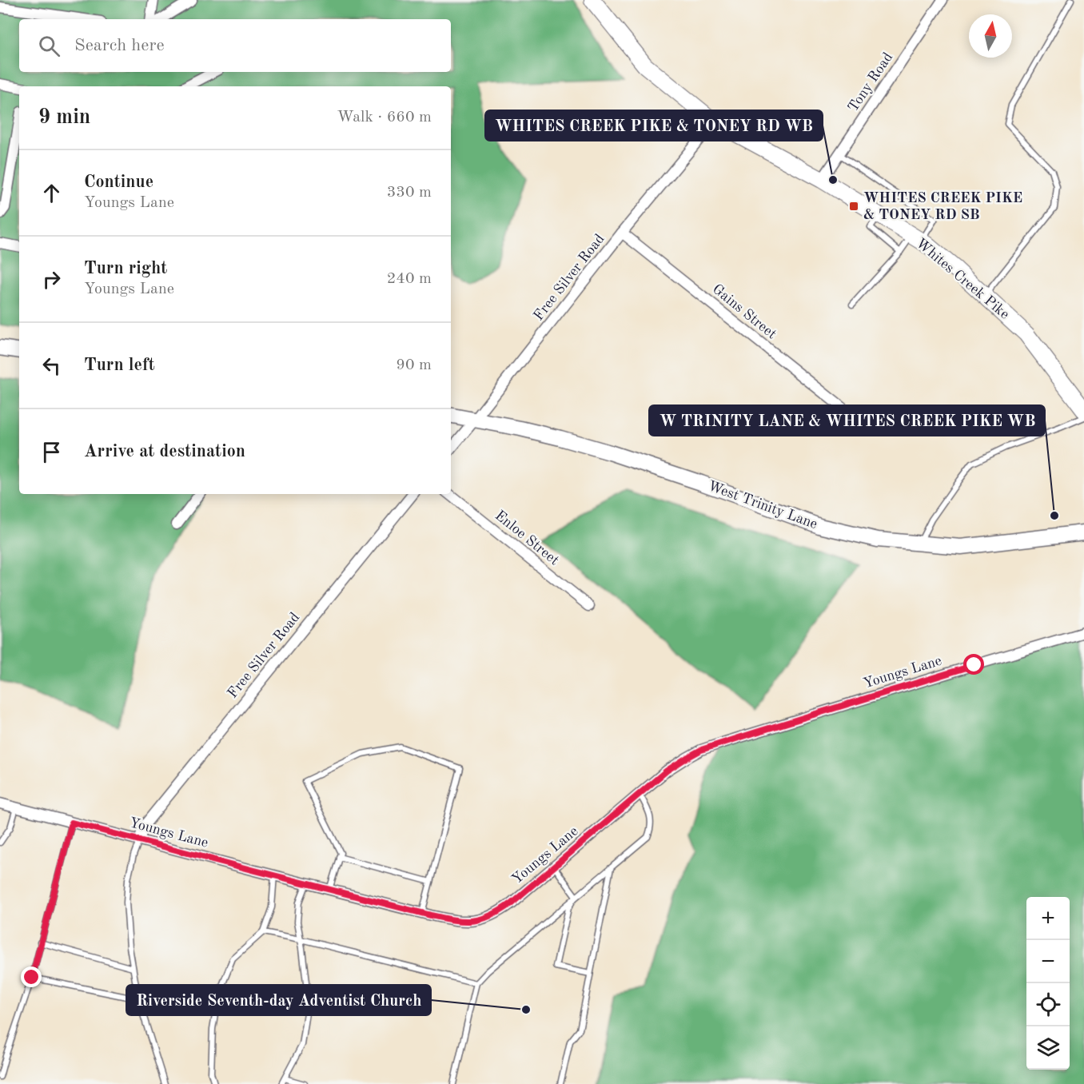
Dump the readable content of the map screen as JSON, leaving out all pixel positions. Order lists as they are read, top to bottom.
{
  "streets": {
    "main road": ["Whites Creek Pike", "West Trinity Lane"],
    "street": [
      "Tony Road",
      "Free Silver Road",
      "Gains Street",
      "Enloe Street",
      "Youngs Lane"
    ]
  },
  "crossings": [
    ["Tony Road", "Whites Creek Pike"],
    ["Free Silver Road", "Whites Creek Pike"],
    ["Free Silver Road", "Gains Street"],
    ["Free Silver Road", "West Trinity Lane"],
    ["Free Silver Road", "Youngs Lane"]
  ],
  "places": {
    "other": ["WHITES CREEK PIKE & TONEY RD WB", "W TRINITY LANE & WHITES CREEK PIKE WB", "Riverside Seventh-day Adventist Church"],
    "transit": ["WHITES CREEK PIKE & TONEY RD SB"]
  },
  "north": "top",
  "page": {
    "search": "Search here",
    "heading": ["9 min", "Walk · 660 m"],
    "list": [
      ["Continue", "Youngs Lane", "330 m"],
      ["Turn right", "Youngs Lane", "240 m"],
      ["Turn left", "90 m"],
      "Arrive at destination"
    ],
    "map_buttons": ["+", "−"]
  }
}
